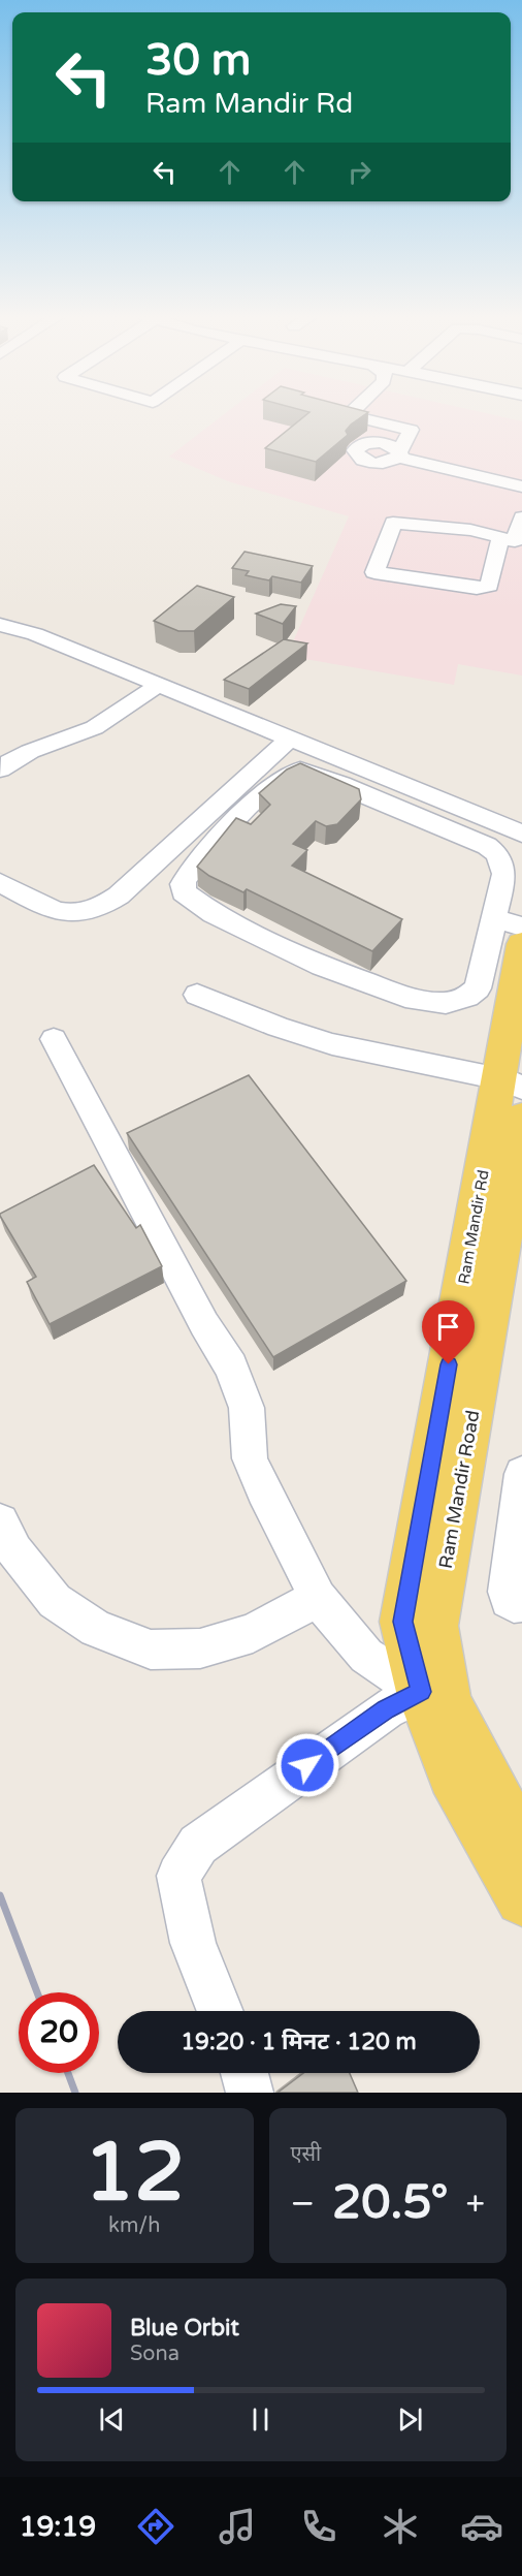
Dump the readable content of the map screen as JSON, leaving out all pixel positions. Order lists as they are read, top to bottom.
{
  "streets": {
    "main road": ["Ram Mandir Rd", "Ram Mandir Road"]
  },
  "crossings": [
    ["Ram Mandir Rd", "Ram Mandir Road"]
  ],
  "page": {
    "turn": ["30 m", "Ram Mandir Rd"],
    "limit": "20",
    "trip": "19:20 · 1 मिनट · 120 m",
    "tile": [
      ["12", "km/h"],
      "एसी"
    ],
    "heat": ["−", "20.5°", "+"],
    "song": ["Blue Orbit", "Sona"],
    "tabs": "19:19"
  }
}
